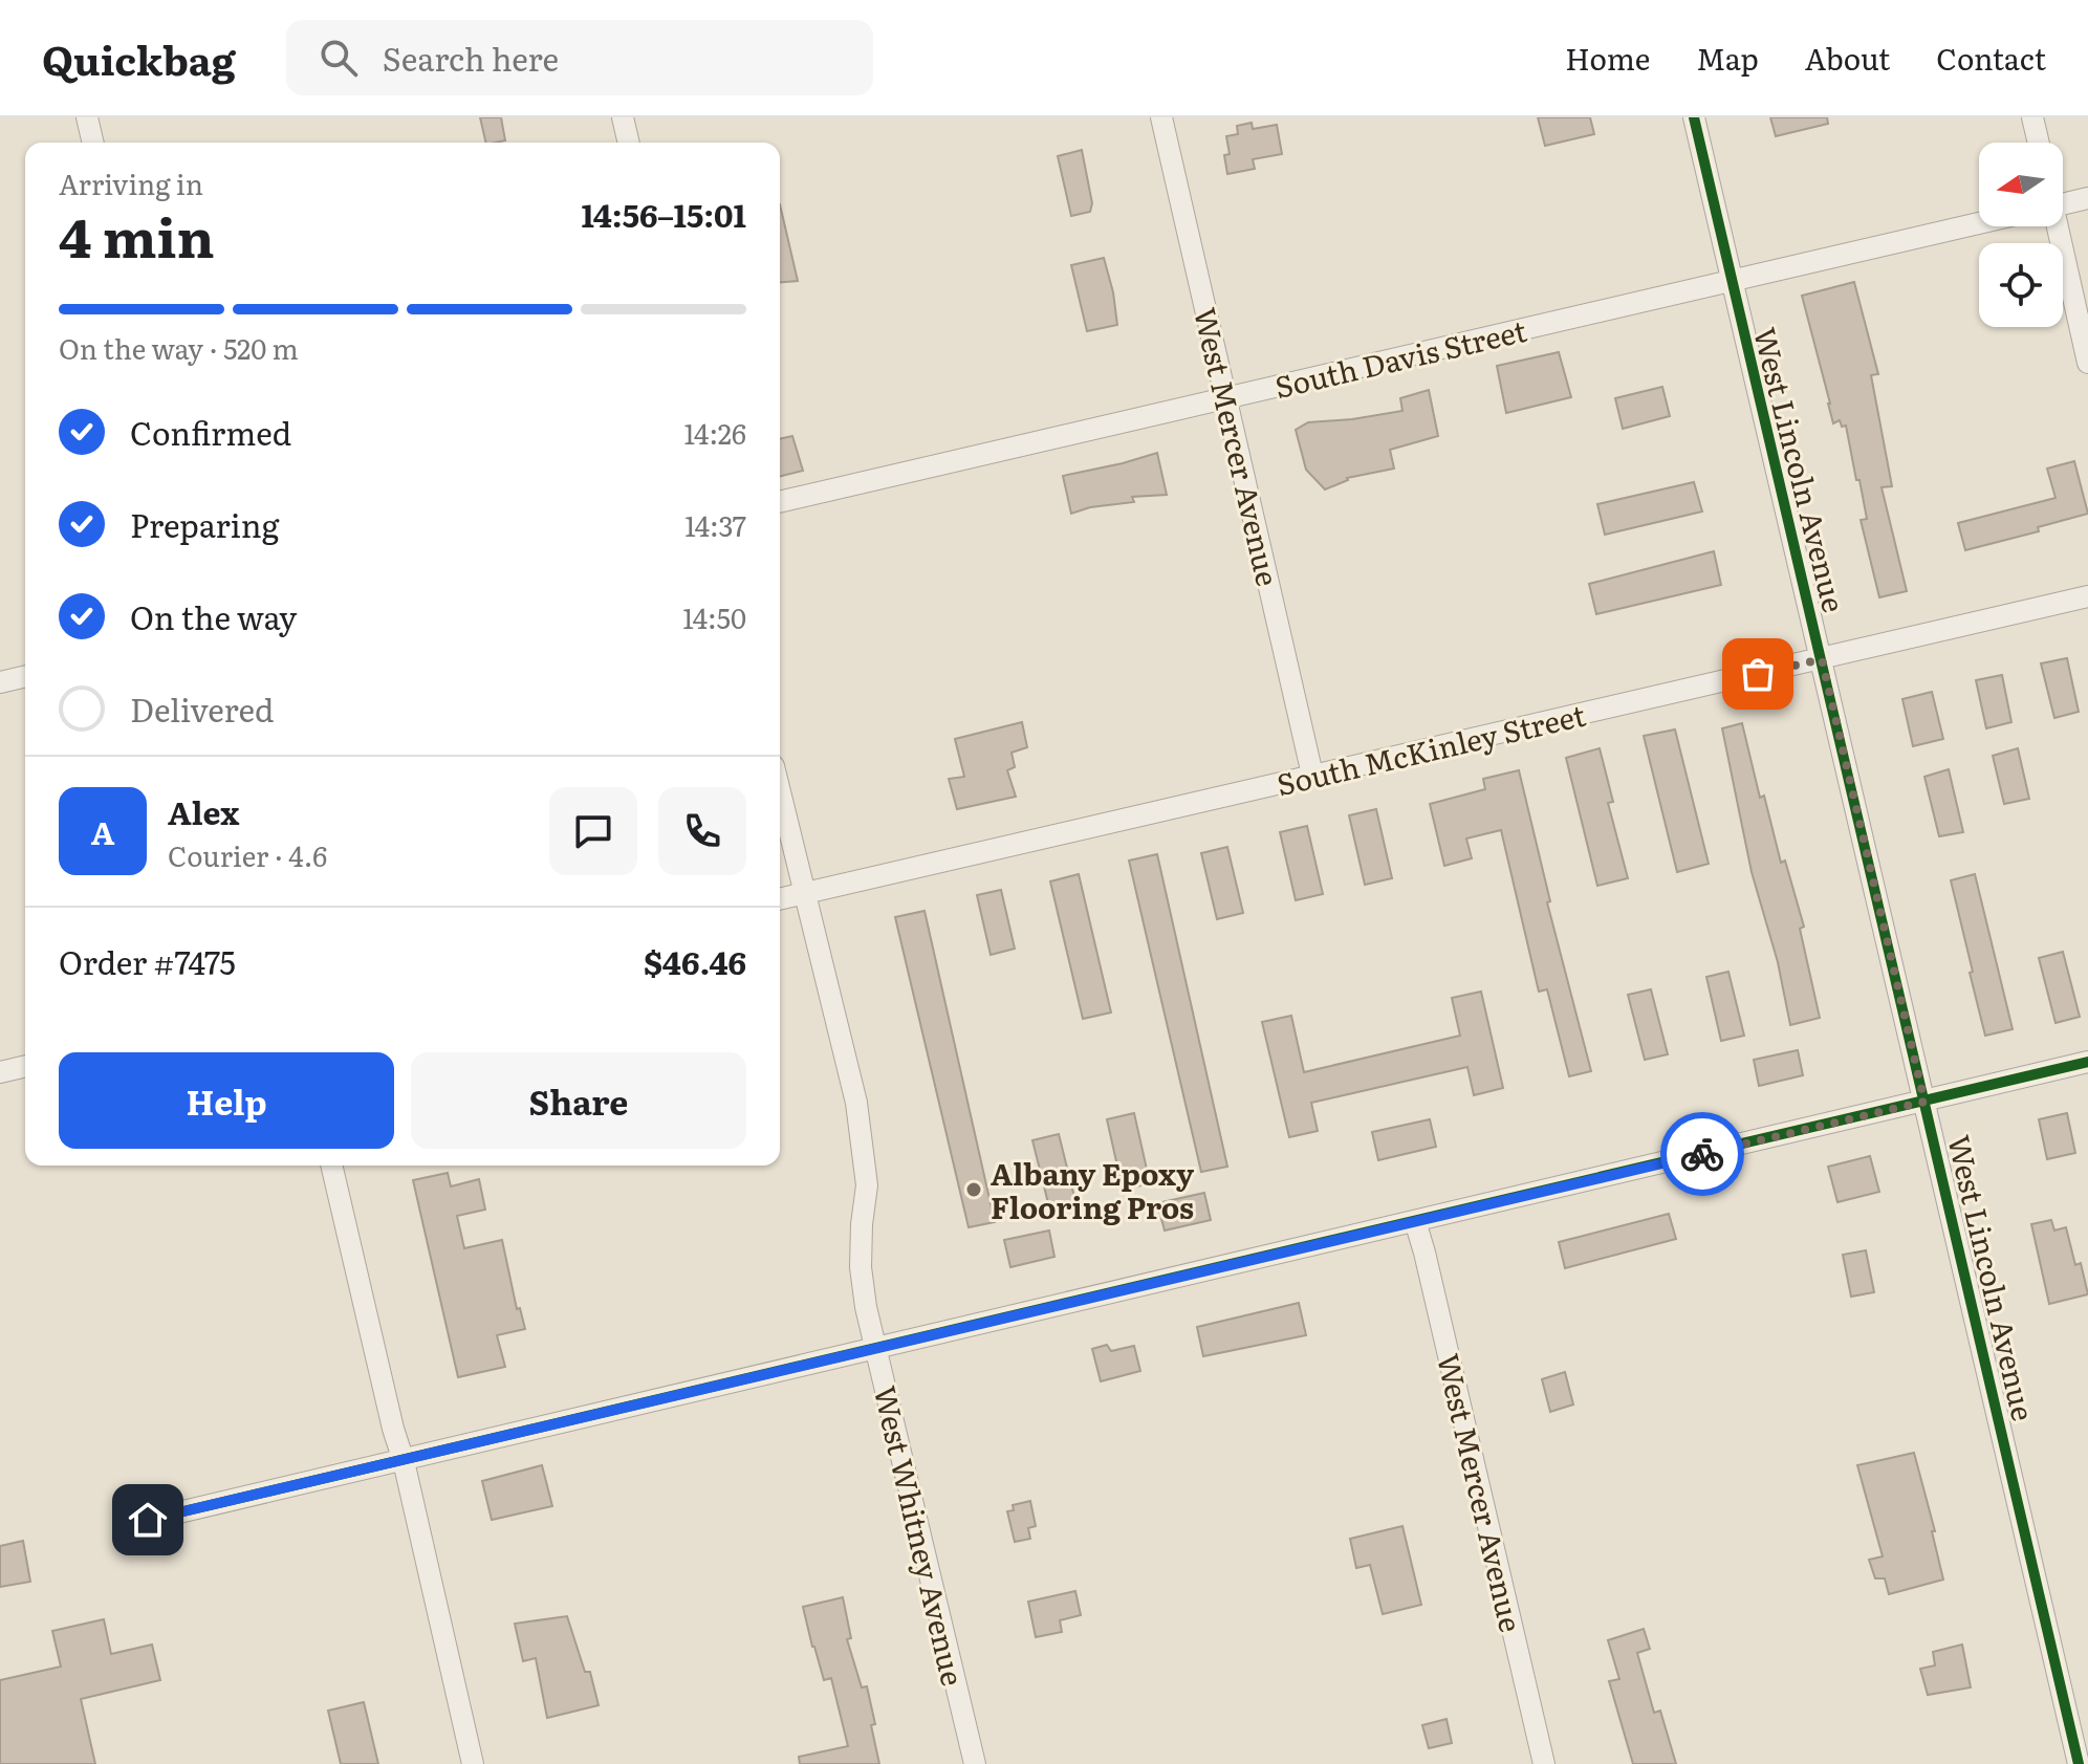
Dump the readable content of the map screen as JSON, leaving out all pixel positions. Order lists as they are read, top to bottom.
{
  "streets": {
    "street": [
      "South Davis Street",
      "West Mercer Avenue",
      "West Lincoln Avenue",
      "South McKinley Street",
      "West Whitney Avenue"
    ]
  },
  "crossings": [
    ["South Davis Street", "West Mercer Avenue"],
    ["South Davis Street", "West Lincoln Avenue"],
    ["West Mercer Avenue", "South McKinley Street"],
    ["West Lincoln Avenue", "South McKinley Street"],
    ["South McKinley Street", "West Whitney Avenue"]
  ],
  "places": ["Albany Epoxy Flooring Pros"],
  "north": "left",
  "page": {
    "header": "Quickbag",
    "search": "Search here",
    "nav": [
      "Home",
      "Map",
      "About",
      "Contact"
    ],
    "heading": ["4 min", "Arriving in", "14:56–15:01"],
    "panel": [
      "Alex",
      "Courier · 4.6",
      "Order #7475",
      "$46.46"
    ],
    "bar": "On the way · 520 m",
    "list": [
      ["Confirmed", "14:26"],
      ["Preparing", "14:37"],
      ["On the way", "14:50"],
      "Delivered"
    ],
    "round": "A",
    "buttons": ["Help", "Share"]
  }
}
